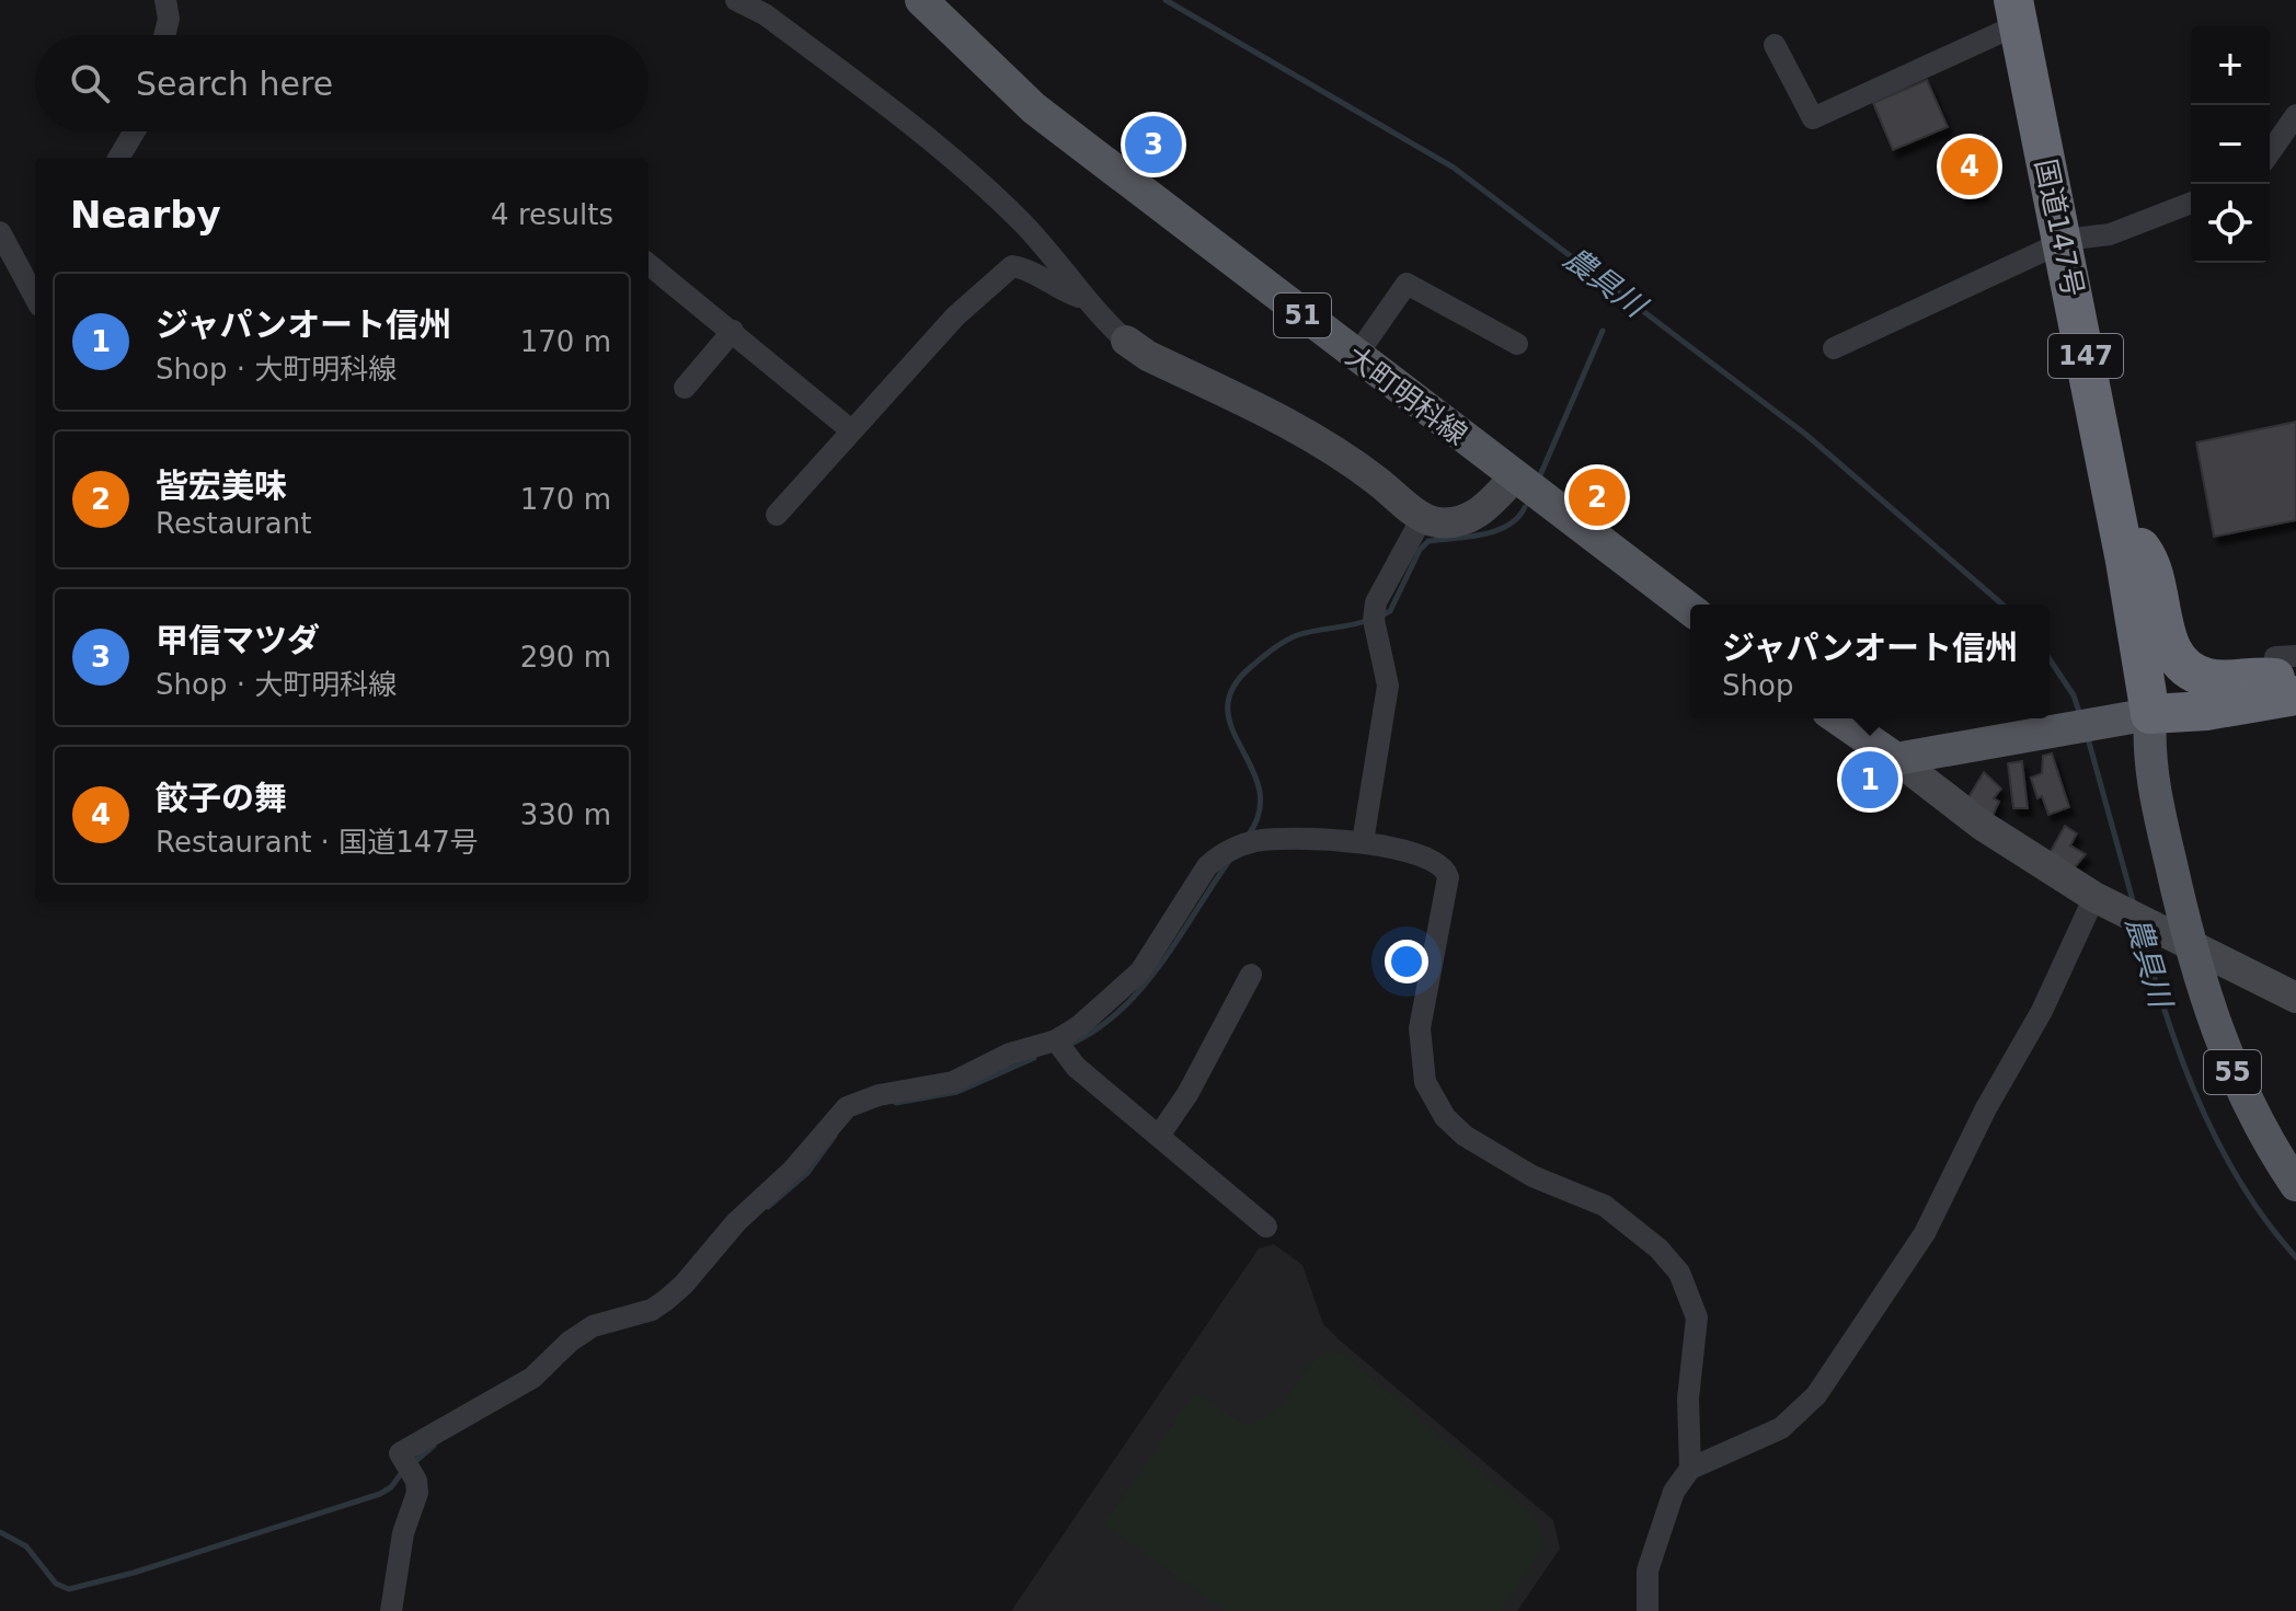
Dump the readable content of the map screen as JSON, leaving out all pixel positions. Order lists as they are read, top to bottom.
{
  "streets": {
    "highway": ["国道147号", "147"],
    "main road": ["51", "大町明科線", "55"]
  },
  "crossings": [
    ["国道147号", "147"],
    ["国道147号", "55"],
    ["147", "55"]
  ],
  "water": ["農具川"],
  "page": {
    "map_buttons": ["+", "−"],
    "search": "Search here",
    "pins": [
      "3",
      "4",
      "2",
      "1"
    ],
    "heading": ["Nearby", "4 results"],
    "list": [
      {
        "mark": "1",
        "name": "ジャパンオート信州",
        "note": "Shop · 大町明科線",
        "value": "170 m"
      },
      {
        "mark": "2",
        "name": "皆宏美味",
        "note": "Restaurant",
        "value": "170 m"
      },
      {
        "mark": "3",
        "name": "甲信マツダ",
        "note": "Shop · 大町明科線",
        "value": "290 m"
      },
      {
        "mark": "4",
        "name": "餃子の舞",
        "note": "Restaurant · 国道147号",
        "value": "330 m"
      }
    ],
    "popup": ["ジャパンオート信州", "Shop"]
  }
}
